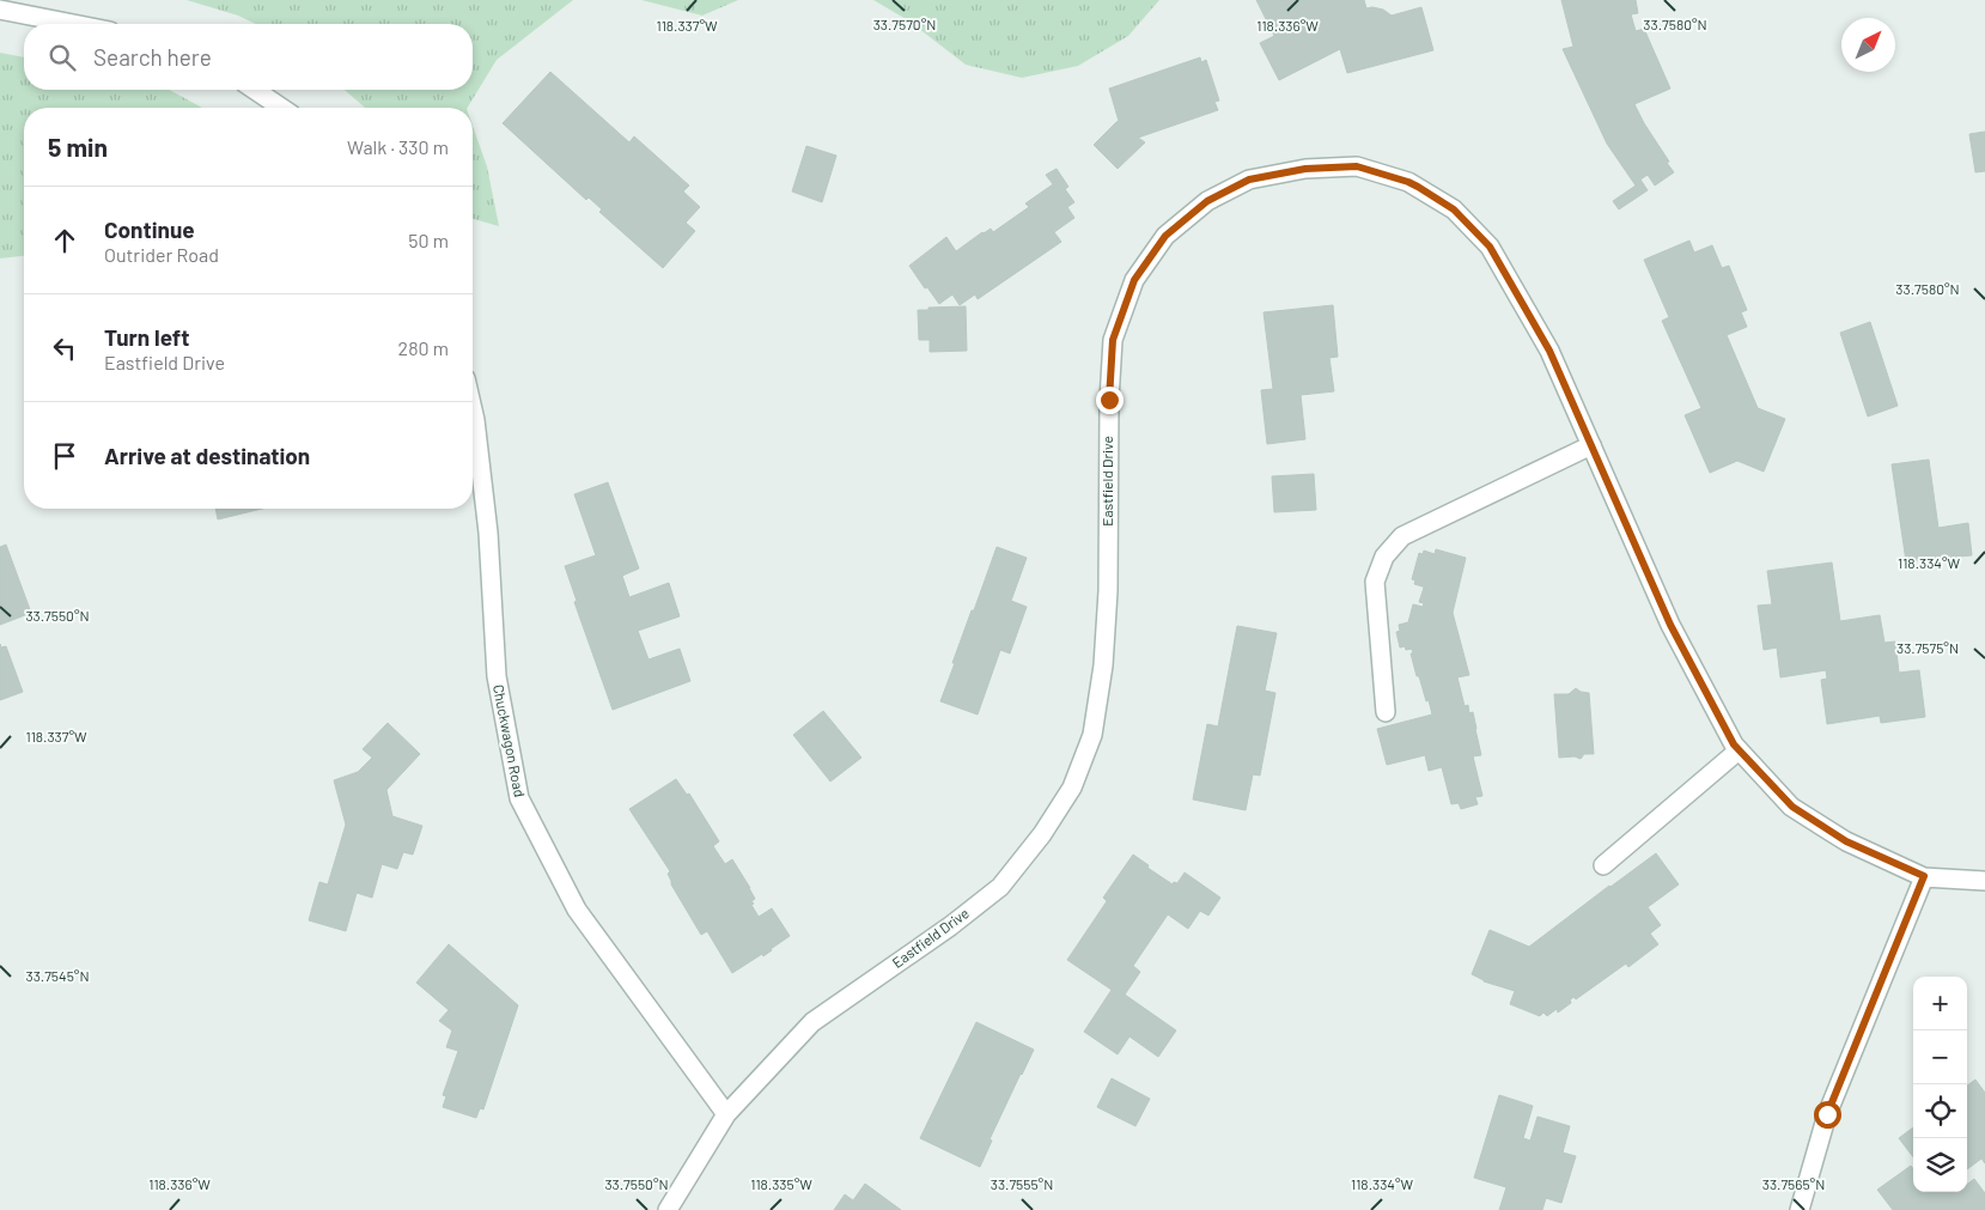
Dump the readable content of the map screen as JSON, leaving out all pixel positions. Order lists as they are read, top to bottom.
{
  "streets": {
    "street": ["Eastfield Drive", "Chuckwagon Road"]
  },
  "crossings": [
    ["Eastfield Drive", "Chuckwagon Road"]
  ],
  "north": "top right",
  "page": {
    "search": "Search here",
    "heading": ["5 min", "Walk · 330 m"],
    "list": [
      ["Continue", "Outrider Road", "50 m"],
      ["Turn left", "Eastfield Drive", "280 m"],
      "Arrive at destination"
    ],
    "map_buttons": ["+", "−"]
  },
  "coordinates": [
    "33.7570°N",
    "33.7580°N",
    "118.337°W",
    "118.336°W",
    "118.334°W",
    "33.7550°N",
    "33.7575°N",
    "33.7545°N",
    "118.335°W",
    "33.7555°N",
    "33.7565°N"
  ]
}
